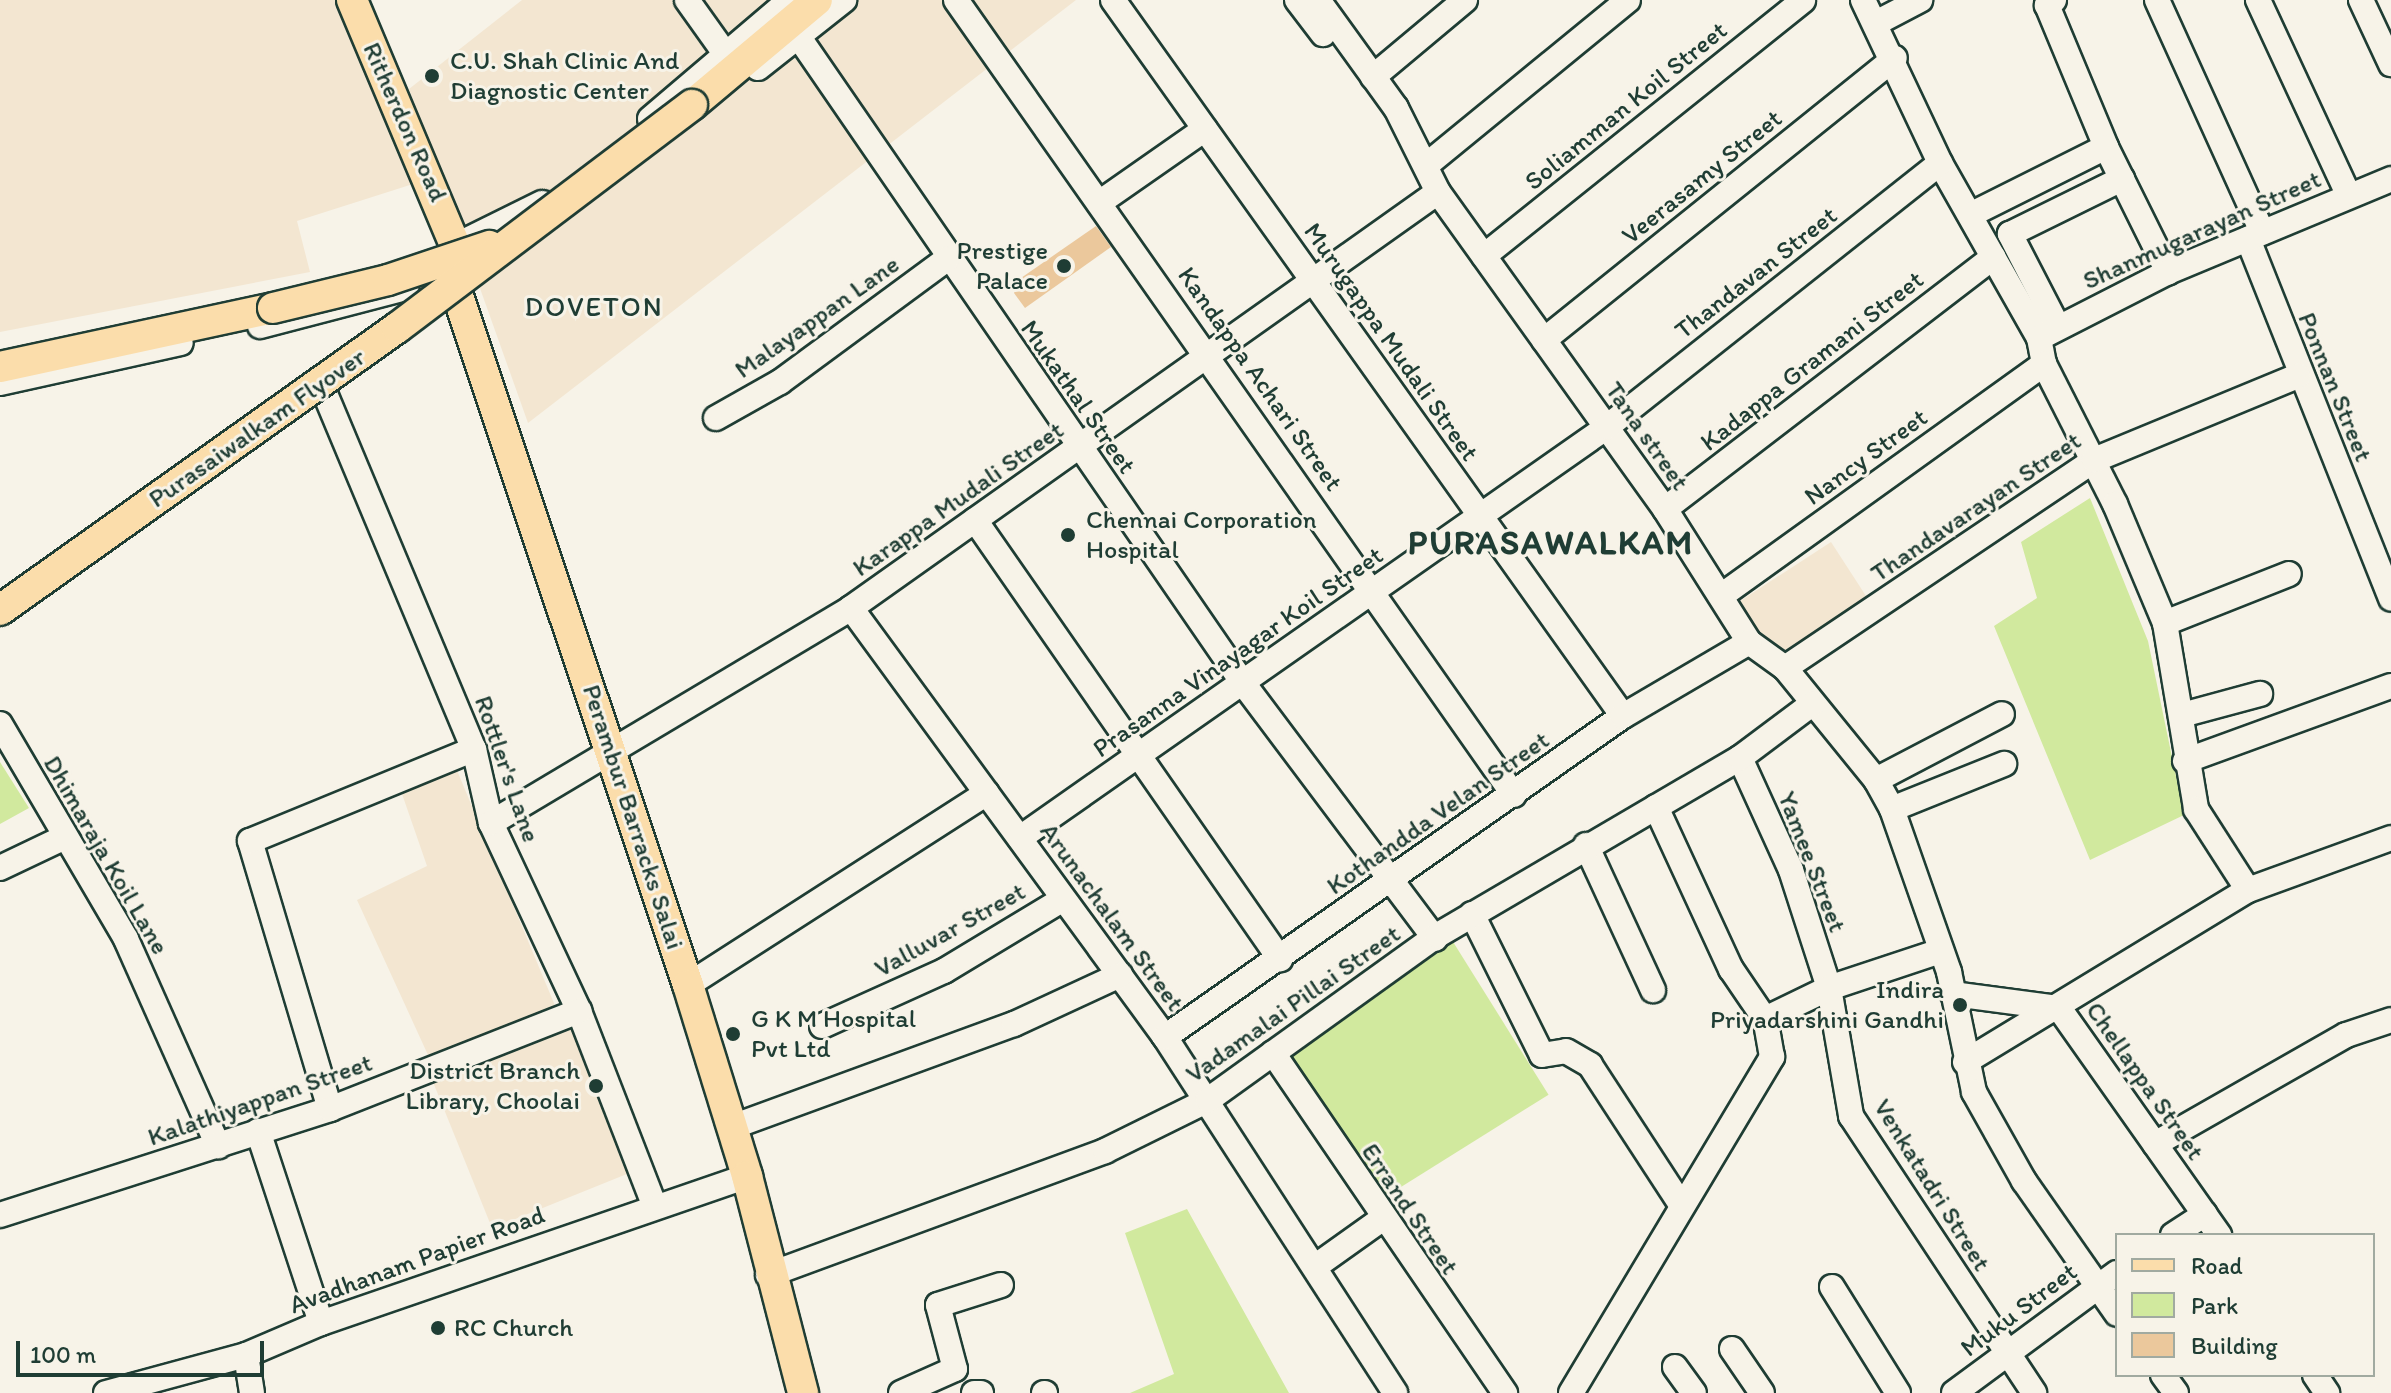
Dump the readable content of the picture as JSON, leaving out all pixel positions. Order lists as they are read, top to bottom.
{
  "streets": {
    "main road": ["Ritherdon Road", "Purasaiwalkam Flyover", "Perambur Barracks Salai"],
    "street": [
      "Soliamman Koil Street",
      "Veerasamy Street",
      "Shanmugarayan Street",
      "Thandavan Street",
      "Malayappan Lane",
      "Murugappa Mudali Street",
      "Kadappa Gramani Street",
      "Kandappa Achari Street",
      "Ponnan Street",
      "Mukathal Street",
      "Tana street",
      "Nancy Street",
      "Karappa Mudali Street",
      "Thandavarayan Street",
      "Prasanna Vinayagar Koil Street",
      "Rottler's Lane",
      "Kothandda Velan Street",
      "Dhimaraja Koil Lane",
      "Yamee Street",
      "Arunachalam Street",
      "Valluvar Street",
      "Vadamalai Pillai Street",
      "Chellappa Street",
      "Kalathiyappan Street",
      "Venkatadri Street",
      "Errand Street",
      "Avadhanam Papier Road",
      "Muku Street"
    ]
  },
  "crossings": [
    ["Soliamman Koil Street", "Tana street"],
    ["Ritherdon Road", "Perambur Barracks Salai"],
    ["Veerasamy Street", "Tana street"],
    ["Shanmugarayan Street", "Ponnan Street"],
    ["Thandavan Street", "Tana street"],
    ["Thandavan Street", "Prasanna Vinayagar Koil Street"],
    ["Malayappan Lane", "Mukathal Street"],
    ["Murugappa Mudali Street", "Karappa Mudali Street"],
    ["Murugappa Mudali Street", "Prasanna Vinayagar Koil Street"],
    ["Murugappa Mudali Street", "Kothandda Velan Street"],
    ["Kadappa Gramani Street", "Tana street"],
    ["Kandappa Achari Street", "Karappa Mudali Street"],
    ["Kandappa Achari Street", "Prasanna Vinayagar Koil Street"],
    ["Kandappa Achari Street", "Kothandda Velan Street"],
    ["Ponnan Street", "Thandavarayan Street"],
    ["Mukathal Street", "Karappa Mudali Street"],
    ["Mukathal Street", "Prasanna Vinayagar Koil Street"],
    ["Mukathal Street", "Kothandda Velan Street"],
    ["Mukathal Street", "Vadamalai Pillai Street"],
    ["Tana street", "Nancy Street"],
    ["Tana street", "Karappa Mudali Street"],
    ["Tana street", "Thandavarayan Street"],
    ["Tana street", "Prasanna Vinayagar Koil Street"],
    ["Tana street", "Kothandda Velan Street"],
    ["Tana street", "Vadamalai Pillai Street"],
    ["Tana street", "Chellappa Street"],
    ["Tana street", "Muku Street"],
    ["Karappa Mudali Street", "Rottler's Lane"],
    ["Karappa Mudali Street", "Perambur Barracks Salai"],
    ["Karappa Mudali Street", "Arunachalam Street"],
    ["Prasanna Vinayagar Koil Street", "Arunachalam Street"],
    ["Rottler's Lane", "Kalathiyappan Street"],
    ["Rottler's Lane", "Avadhanam Papier Road"],
    ["Kothandda Velan Street", "Arunachalam Street"],
    ["Perambur Barracks Salai", "Vadamalai Pillai Street"],
    ["Perambur Barracks Salai", "Avadhanam Papier Road"],
    ["Dhimaraja Koil Lane", "Kalathiyappan Street"],
    ["Yamee Street", "Vadamalai Pillai Street"],
    ["Yamee Street", "Venkatadri Street"],
    ["Arunachalam Street", "Valluvar Street"],
    ["Arunachalam Street", "Vadamalai Pillai Street"],
    ["Vadamalai Pillai Street", "Errand Street"],
    ["Venkatadri Street", "Muku Street"]
  ],
  "districts": ["DOVETON", "PURASAWALKAM"],
  "places": [
    "C.U. Shah Clinic And Diagnostic Center",
    "Prestige Palace",
    "Chennai Corporation Hospital",
    "Indira Priyadarshini Gandhi",
    "G K M Hospital Pvt Ltd",
    "District Branch Library, Choolai",
    "RC Church"
  ],
  "legend": ["Road", "Park", "Building"],
  "scale_bar": "100 m"
}
